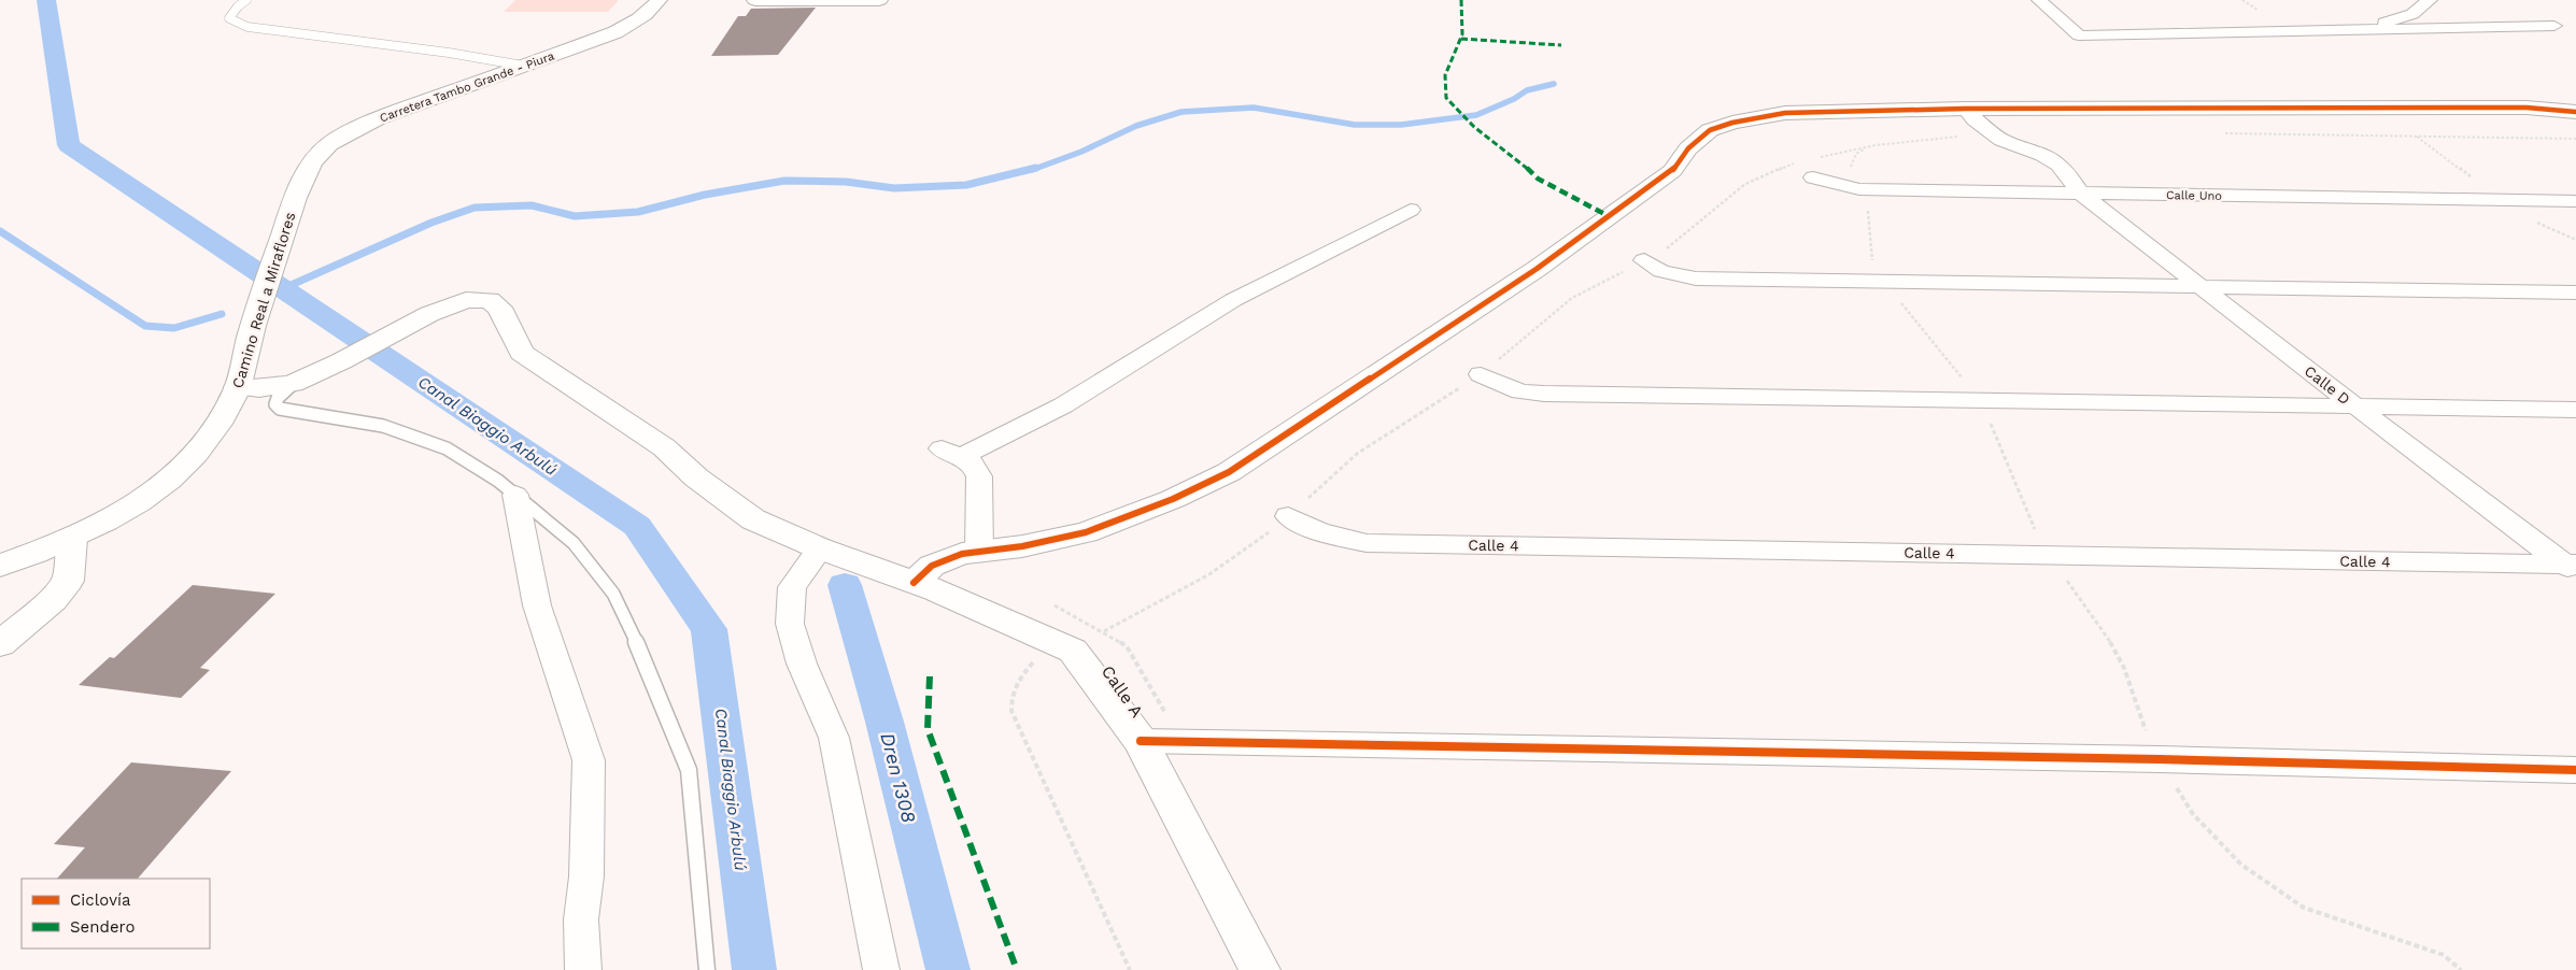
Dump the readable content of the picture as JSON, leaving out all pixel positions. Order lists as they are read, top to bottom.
{
  "streets": {
    "street": [
      "Carretera Tambo Grande - Piura",
      "Calle Uno",
      "Camino Real a Miraflores",
      "Calle D",
      "Calle 4",
      "Calle A"
    ]
  },
  "crossings": [
    ["Carretera Tambo Grande - Piura", "Camino Real a Miraflores"],
    ["Calle Uno", "Calle D"],
    ["Camino Real a Miraflores", "Calle A"],
    ["Calle D", "Calle 4"]
  ],
  "water": ["Canal Biaggio Arbulú", "Dren 1308"],
  "legend": ["Ciclovía", "Sendero"]
}
